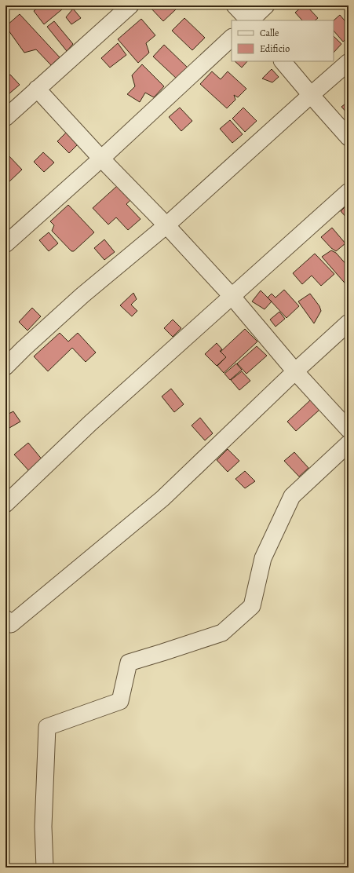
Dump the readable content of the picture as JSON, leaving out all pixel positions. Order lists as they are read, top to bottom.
{
  "legend": ["Calle", "Edificio"]
}
